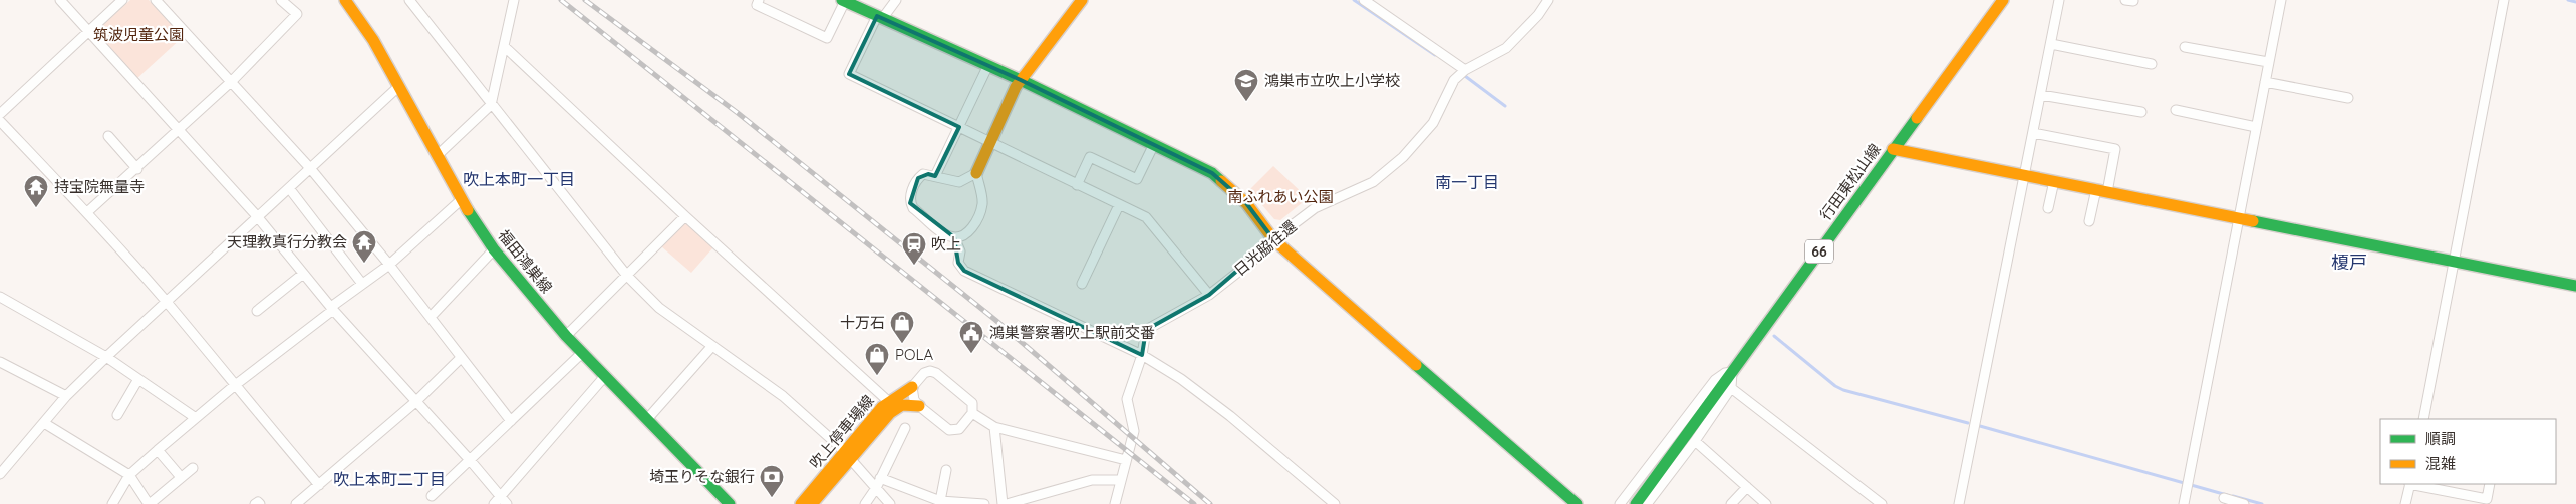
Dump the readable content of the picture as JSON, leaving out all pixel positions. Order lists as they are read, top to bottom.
{
  "streets": {
    "street": [
      "行田東松山線",
      "日光脇往還",
      "66",
      "福田鴻巣線",
      "吹上停車場線"
    ]
  },
  "districts": [
    "吹上本町一丁目",
    "南一丁目",
    "榎戸",
    "吹上本町二丁目"
  ],
  "parks": ["筑波児童公園", "南ふれあい公園"],
  "places": {
    "school or university": ["鴻巣市立吹上小学校"],
    "temple": ["持宝院無量寺", "天理教真行分教会"],
    "station": ["吹上"],
    "shop": ["十万石", "POLA"],
    "public building": ["鴻巣警察署吹上駅前交番"],
    "bank": ["埼玉りそな銀行"]
  },
  "legend": ["順調", "混雑"]
}
